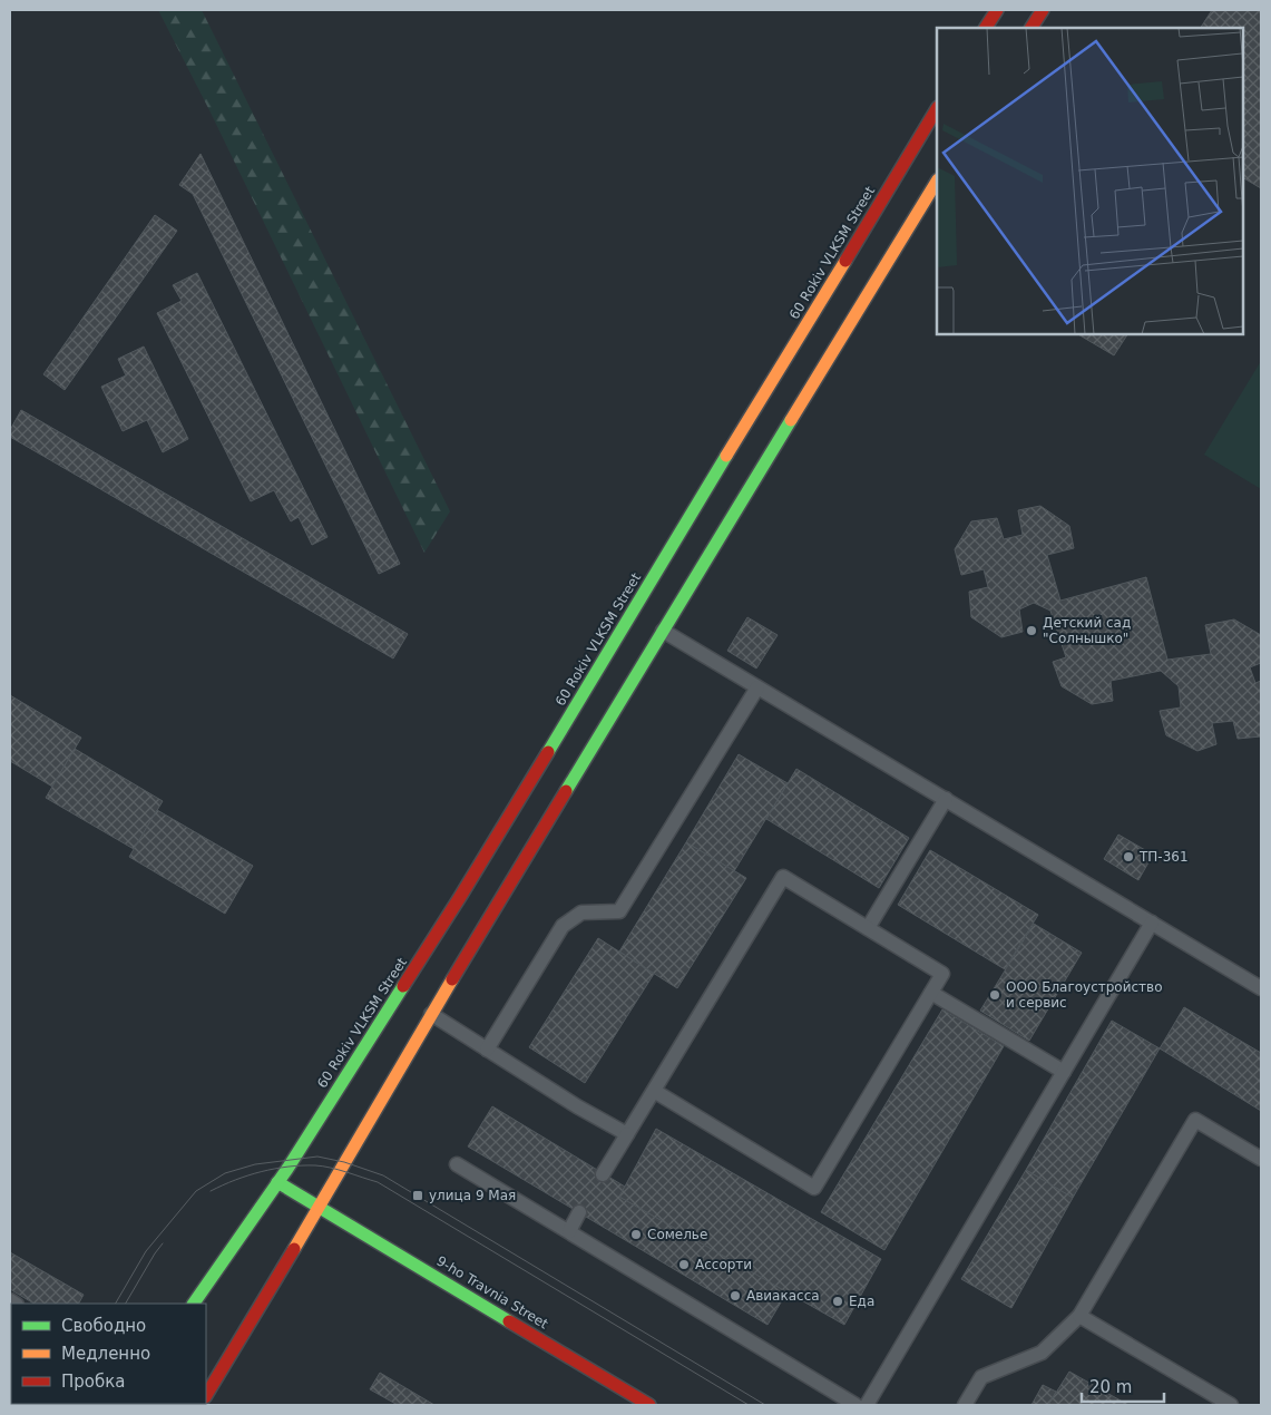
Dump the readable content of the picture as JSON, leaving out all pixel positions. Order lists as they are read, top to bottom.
{
  "streets": {
    "street": ["60 Rokiv VLKSM Street", "9-ho Travnia Street"]
  },
  "places": {
    "other": [
      "Детский сад \"Солнышко\"",
      "ТП-361",
      "ООО Благоустройство и сервис",
      "Сомелье",
      "Ассорти",
      "Авиакасса",
      "Еда"
    ],
    "transit": ["улица 9 Мая"]
  },
  "legend": ["Свободно", "Медленно", "Пробка"],
  "scale_bar": "20 m"
}
